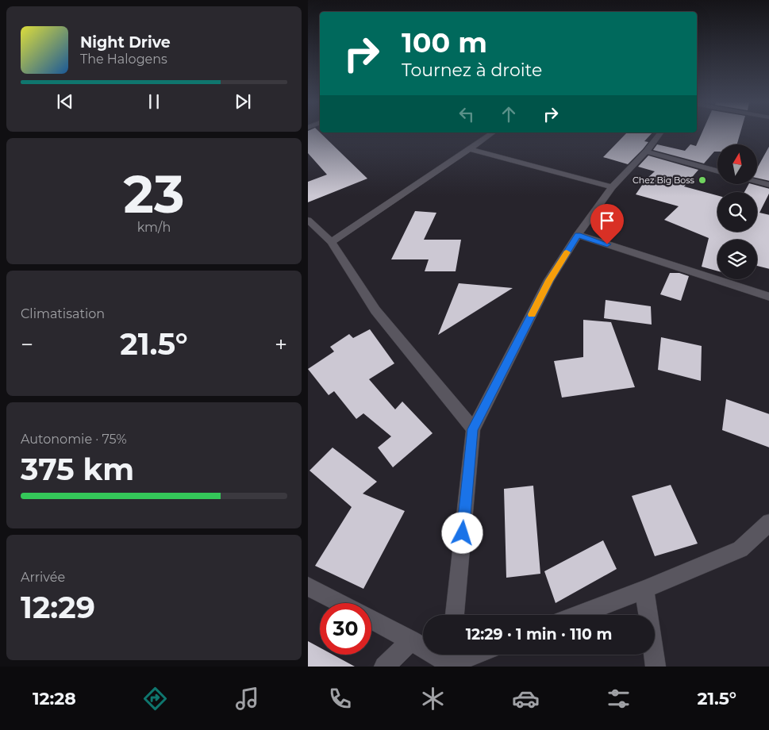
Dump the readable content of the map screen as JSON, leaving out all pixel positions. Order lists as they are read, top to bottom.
{
  "places": ["Chez Big Boss"],
  "north": "top",
  "page": {
    "turn": ["100 m", "Tournez à droite"],
    "song": ["Night Drive", "The Halogens"],
    "tile": [
      ["23", "km/h"],
      "Climatisation",
      ["Autonomie · 75%", "375 km"],
      ["Arrivée", "12:29"]
    ],
    "heat": ["−", "21.5°", "+"],
    "limit": "30",
    "trip": "12:29 · 1 min · 110 m",
    "tabs": ["12:28", "21.5°"]
  }
}
